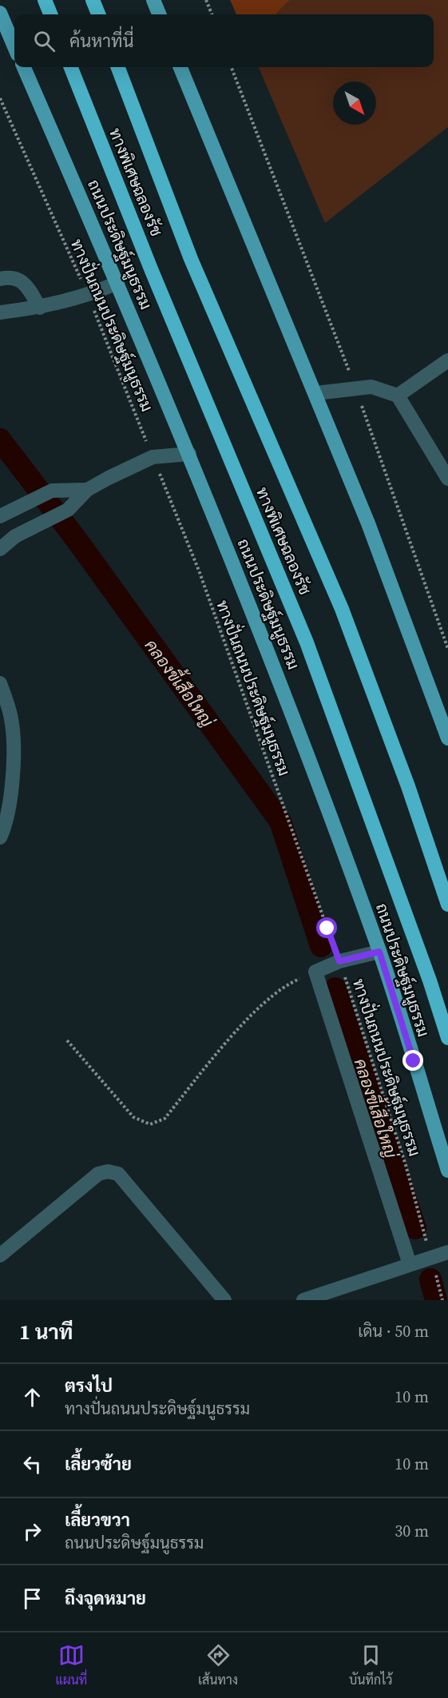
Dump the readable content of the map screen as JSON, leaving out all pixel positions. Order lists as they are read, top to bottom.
{
  "streets": {
    "highway": ["ทางพิเศษฉลองรัช"],
    "main road": ["ถนนประดิษฐ์มนูธรรม"],
    "path": ["ทางปั่นถนนประดิษฐ์มนูธรรม"]
  },
  "water": ["คลองขี้เสือใหญ่"],
  "north": "bottom right",
  "page": {
    "search": "ค้นหาที่นี่",
    "heading": ["1 นาที", "เดิน · 50 m"],
    "list": [
      ["ตรงไป", "ทางปั่นถนนประดิษฐ์มนูธรรม", "10 m"],
      ["เลี้ยวซ้าย", "10 m"],
      ["เลี้ยวขวา", "ถนนประดิษฐ์มนูธรรม", "30 m"],
      "ถึงจุดหมาย"
    ],
    "nav": ["แผนที่", "เส้นทาง", "บันทึกไว้"]
  }
}
